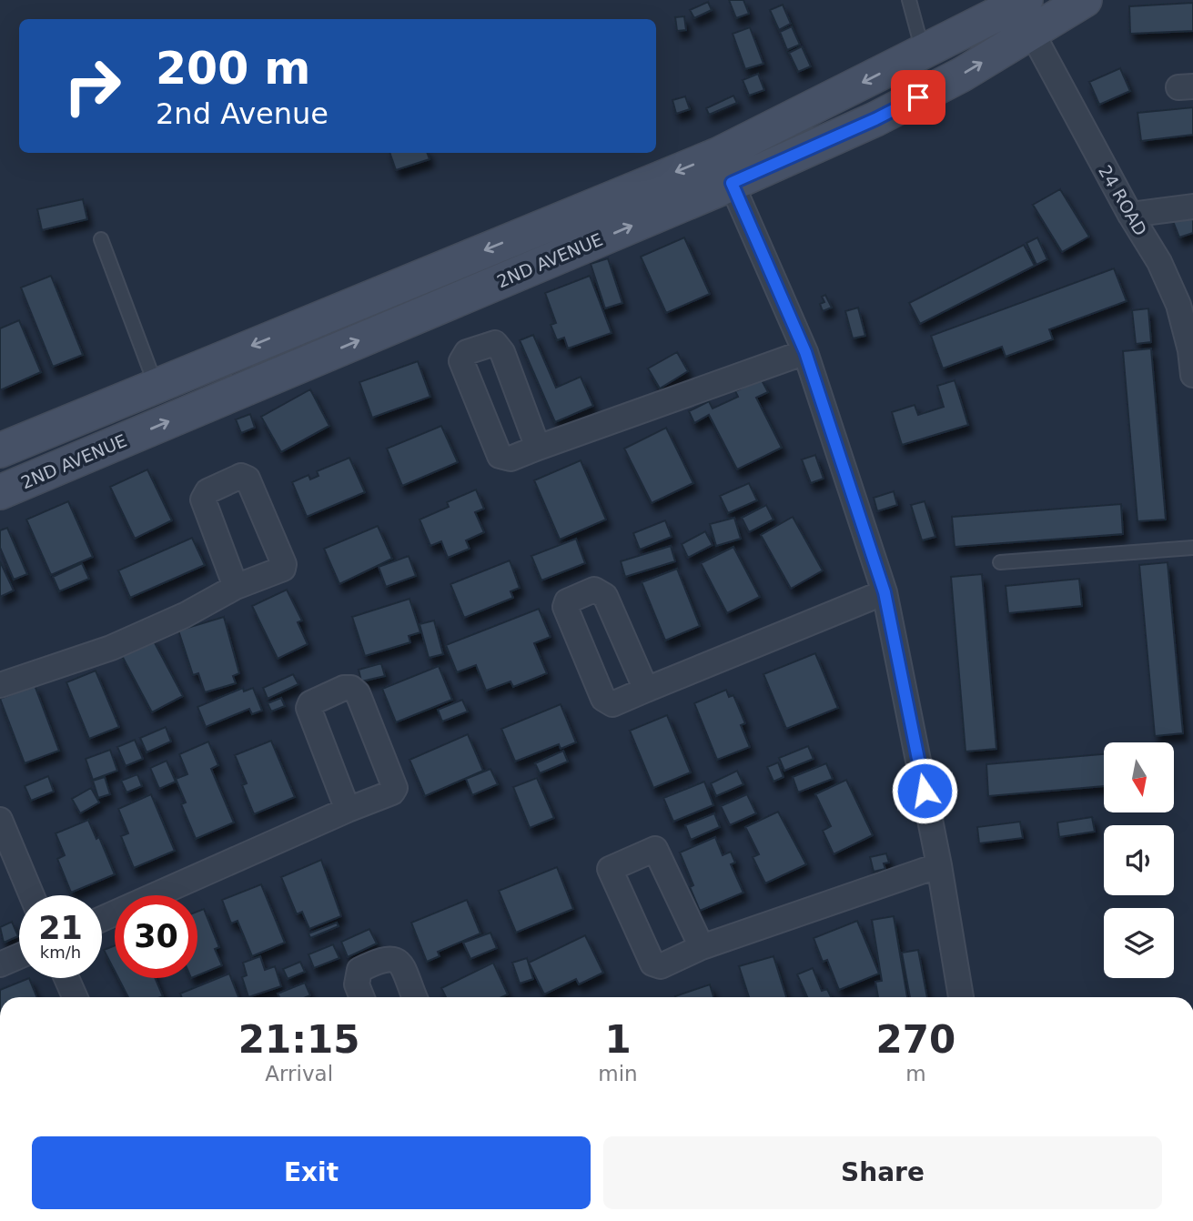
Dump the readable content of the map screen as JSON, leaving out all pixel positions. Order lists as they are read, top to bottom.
{
  "streets": {
    "street": ["24 ROAD", "2ND AVENUE"]
  },
  "crossings": [
    ["24 ROAD", "2ND AVENUE"]
  ],
  "north": "bottom",
  "page": {
    "turn": ["200 m", "2nd Avenue"],
    "speed": "21 km/h",
    "limit": "30",
    "eta": [
      "21:15",
      "Arrival",
      "1",
      "min",
      "270",
      "m"
    ],
    "buttons": ["Exit", "Share"]
  }
}
